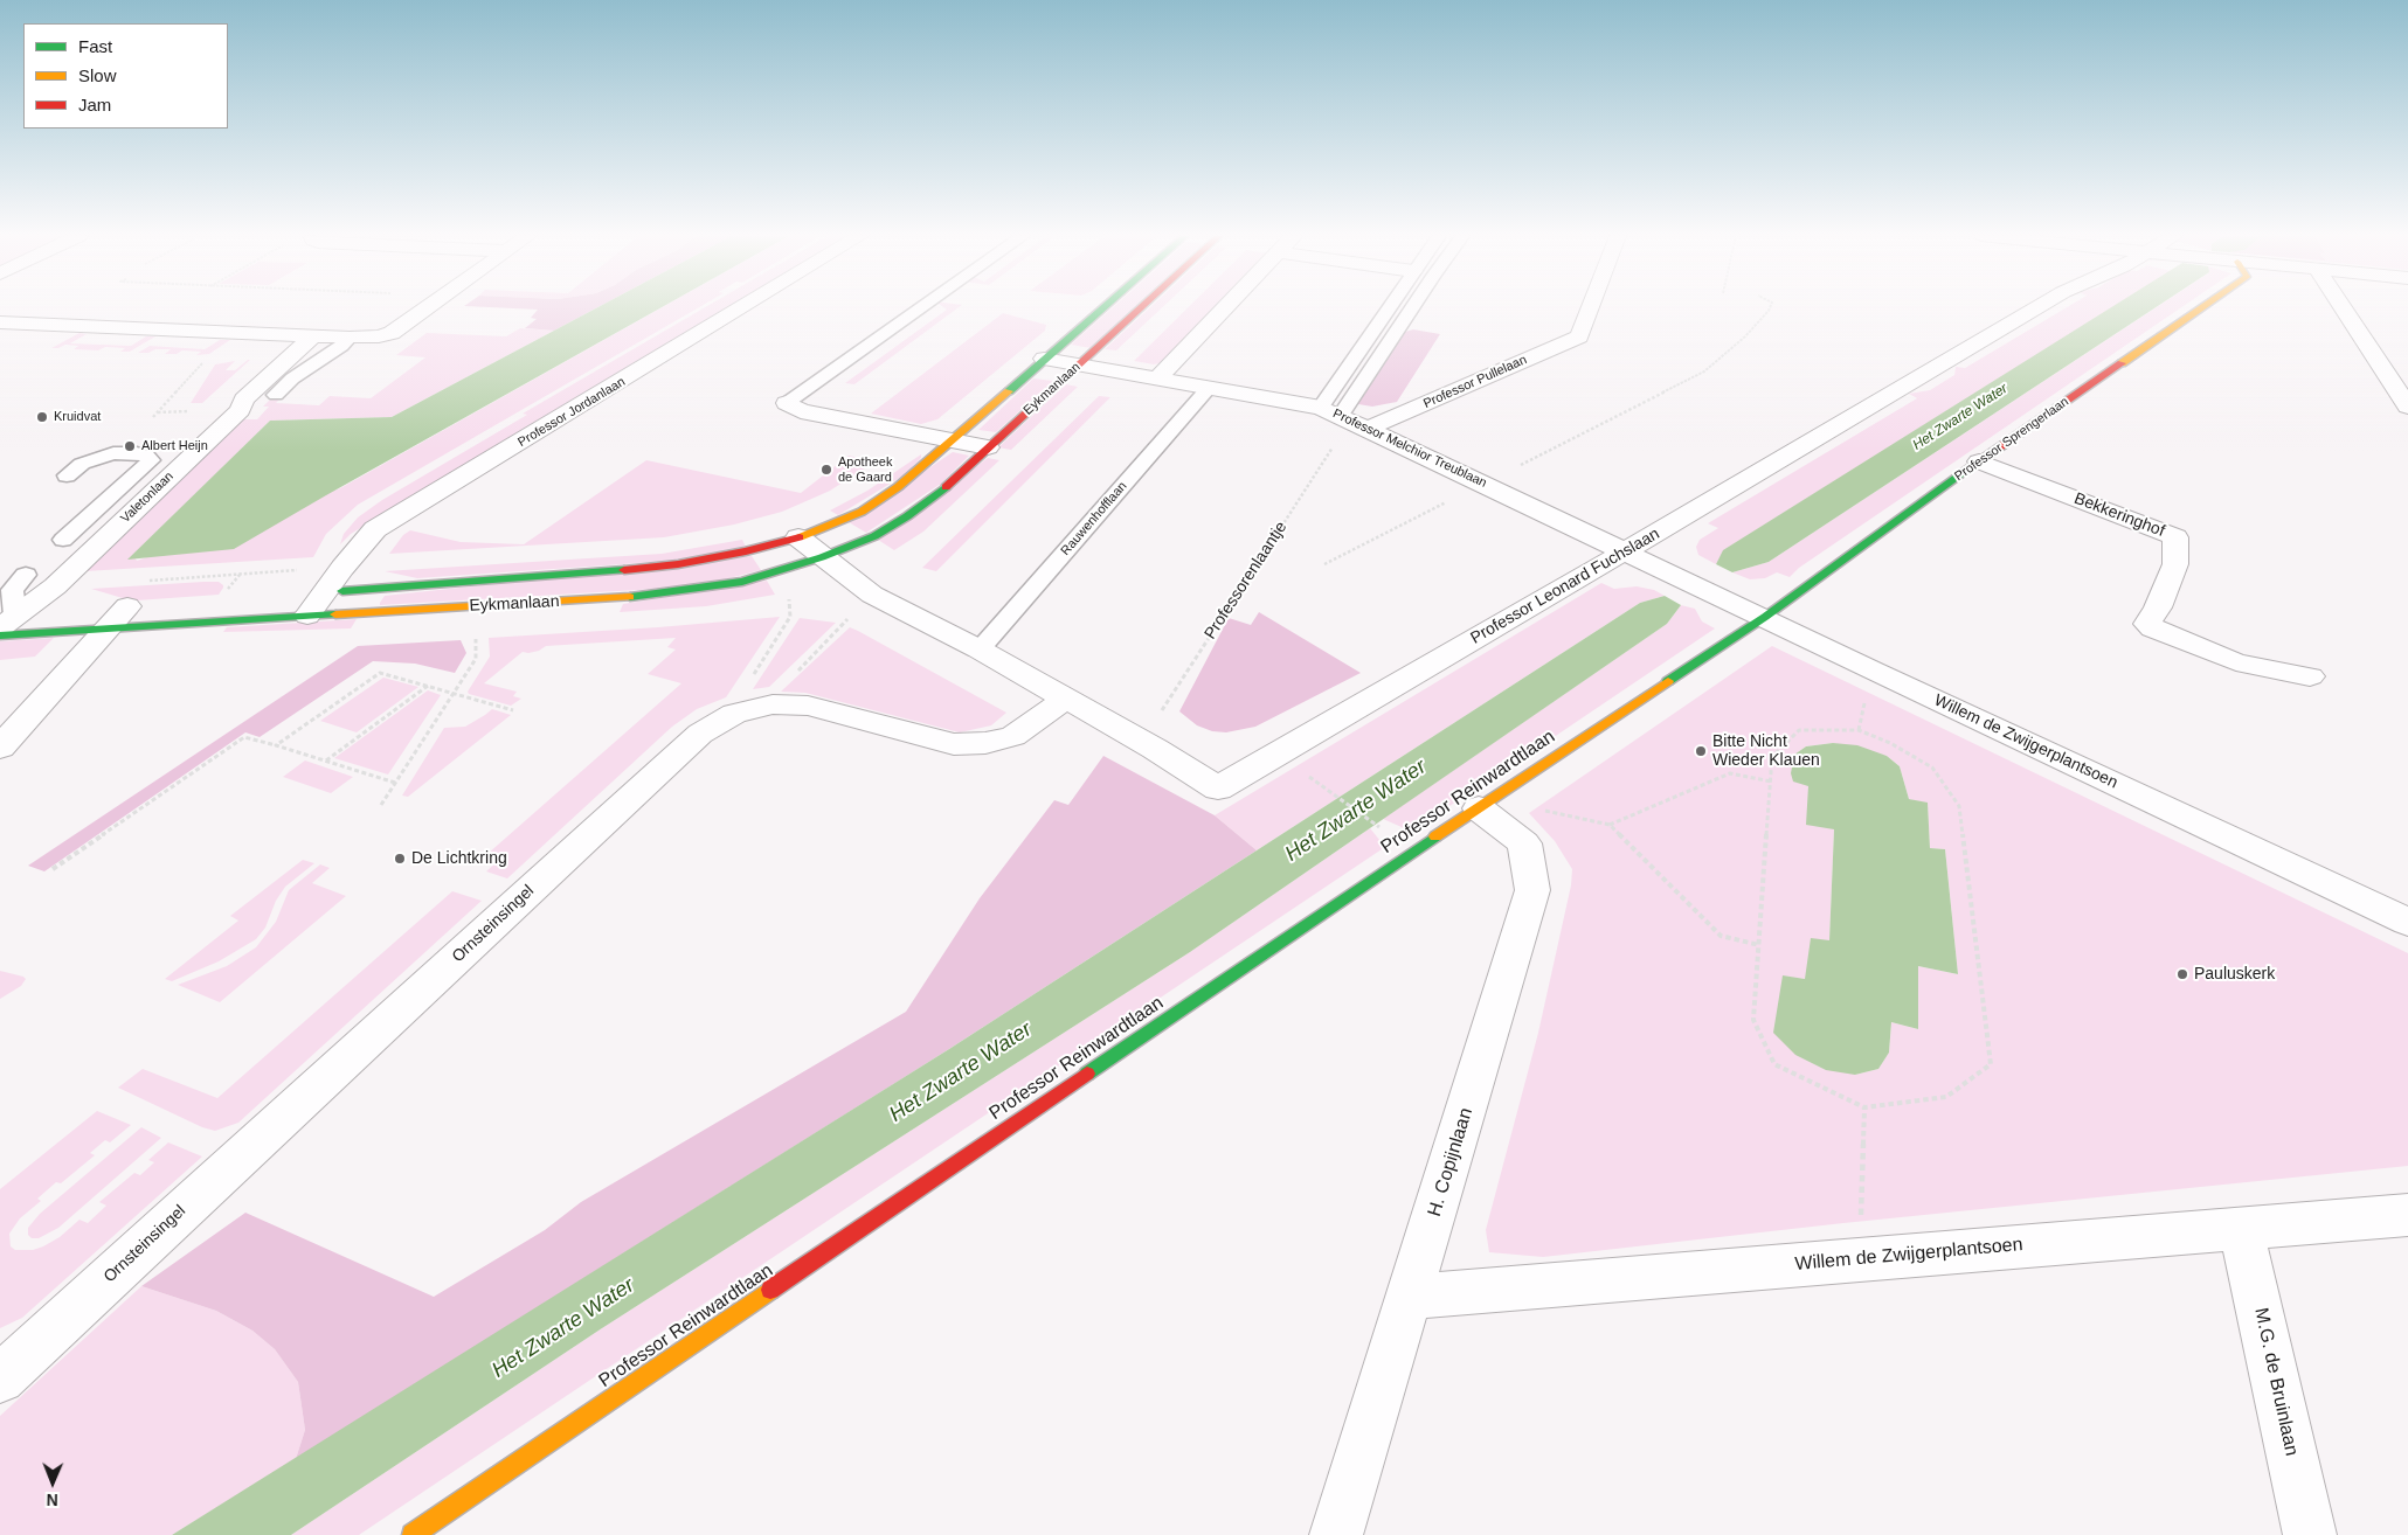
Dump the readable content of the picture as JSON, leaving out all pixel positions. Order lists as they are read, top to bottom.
{
  "streets": {
    "main road": ["Eykmanlaan", "Professor Sprengerlaan", "Professor Reinwardtlaan"],
    "street": [
      "Professor Pullelaan",
      "Professor Jordanlaan",
      "Professor Melchior Treublaan",
      "Valetonlaan",
      "Bekkeringhof",
      "Professor Leonard Fuchslaan",
      "Willem de Zwijgerplantsoen",
      "Ornsteinsingel",
      "H. Copijnlaan",
      "M.G. de Bruinlaan"
    ],
    "lane": ["Rauwenhofflaan"],
    "path": ["Professorenlaantje"]
  },
  "crossings": [
    ["Professor Pullelaan", "Professor Melchior Treublaan"],
    ["Professor Pullelaan", "Professorenlaantje"],
    ["Eykmanlaan", "Professor Jordanlaan"],
    ["Eykmanlaan", "Professor Melchior Treublaan"],
    ["Eykmanlaan", "Valetonlaan"],
    ["Professor Sprengerlaan", "Bekkeringhof"],
    ["Professor Sprengerlaan", "Willem de Zwijgerplantsoen"],
    ["Professor Sprengerlaan", "Professor Reinwardtlaan"],
    ["Professor Melchior Treublaan", "Rauwenhofflaan"],
    ["Professor Melchior Treublaan", "Professorenlaantje"],
    ["Professor Melchior Treublaan", "Professor Leonard Fuchslaan"],
    ["Professor Melchior Treublaan", "Willem de Zwijgerplantsoen"],
    ["Professorenlaantje", "Professor Leonard Fuchslaan"],
    ["Professor Leonard Fuchslaan", "Willem de Zwijgerplantsoen"],
    ["Professor Leonard Fuchslaan", "Ornsteinsingel"],
    ["Willem de Zwijgerplantsoen", "Professor Reinwardtlaan"],
    ["Willem de Zwijgerplantsoen", "H. Copijnlaan"],
    ["Willem de Zwijgerplantsoen", "M.G. de Bruinlaan"],
    ["Professor Reinwardtlaan", "H. Copijnlaan"]
  ],
  "water": ["Het Zwarte Water"],
  "places": [
    "Kruidvat",
    "Albert Heijn",
    "Apotheek de Gaard",
    "Bitte Nicht Wieder Klauen",
    "De Lichtkring",
    "Pauluskerk"
  ],
  "legend": ["Fast", "Slow", "Jam"],
  "north": "bottom"
}
